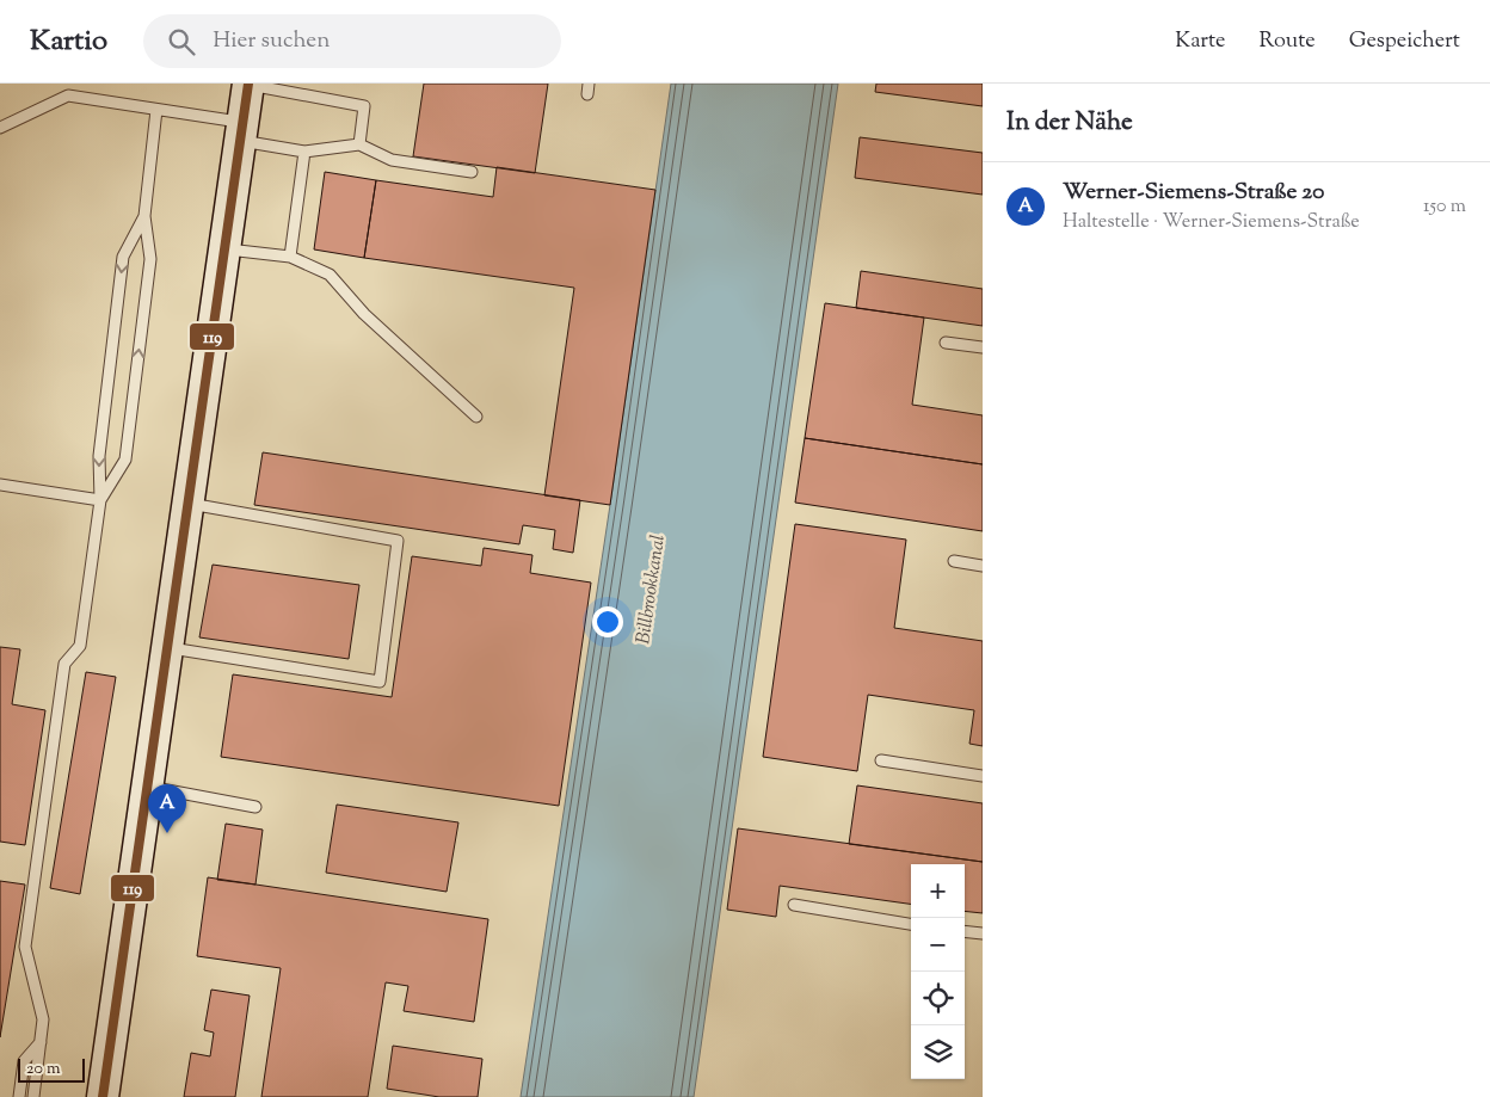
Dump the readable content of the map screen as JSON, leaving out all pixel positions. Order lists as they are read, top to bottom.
{
  "water": ["Billbrookkanal"],
  "lines": ["transit line 119"],
  "scale_bar": "20 m",
  "page": {
    "header": "Kartio",
    "search": "Hier suchen",
    "nav": ["Karte", "Route", "Gespeichert"],
    "heading": "In der Nähe",
    "list": [
      {
        "mark": "A",
        "name": "Werner-Siemens-Straße 20",
        "note": "Haltestelle · Werner-Siemens-Straße",
        "value": "150 m"
      }
    ],
    "pins": "A",
    "map_buttons": ["+", "−"],
    "scale": "20 m"
  }
}
